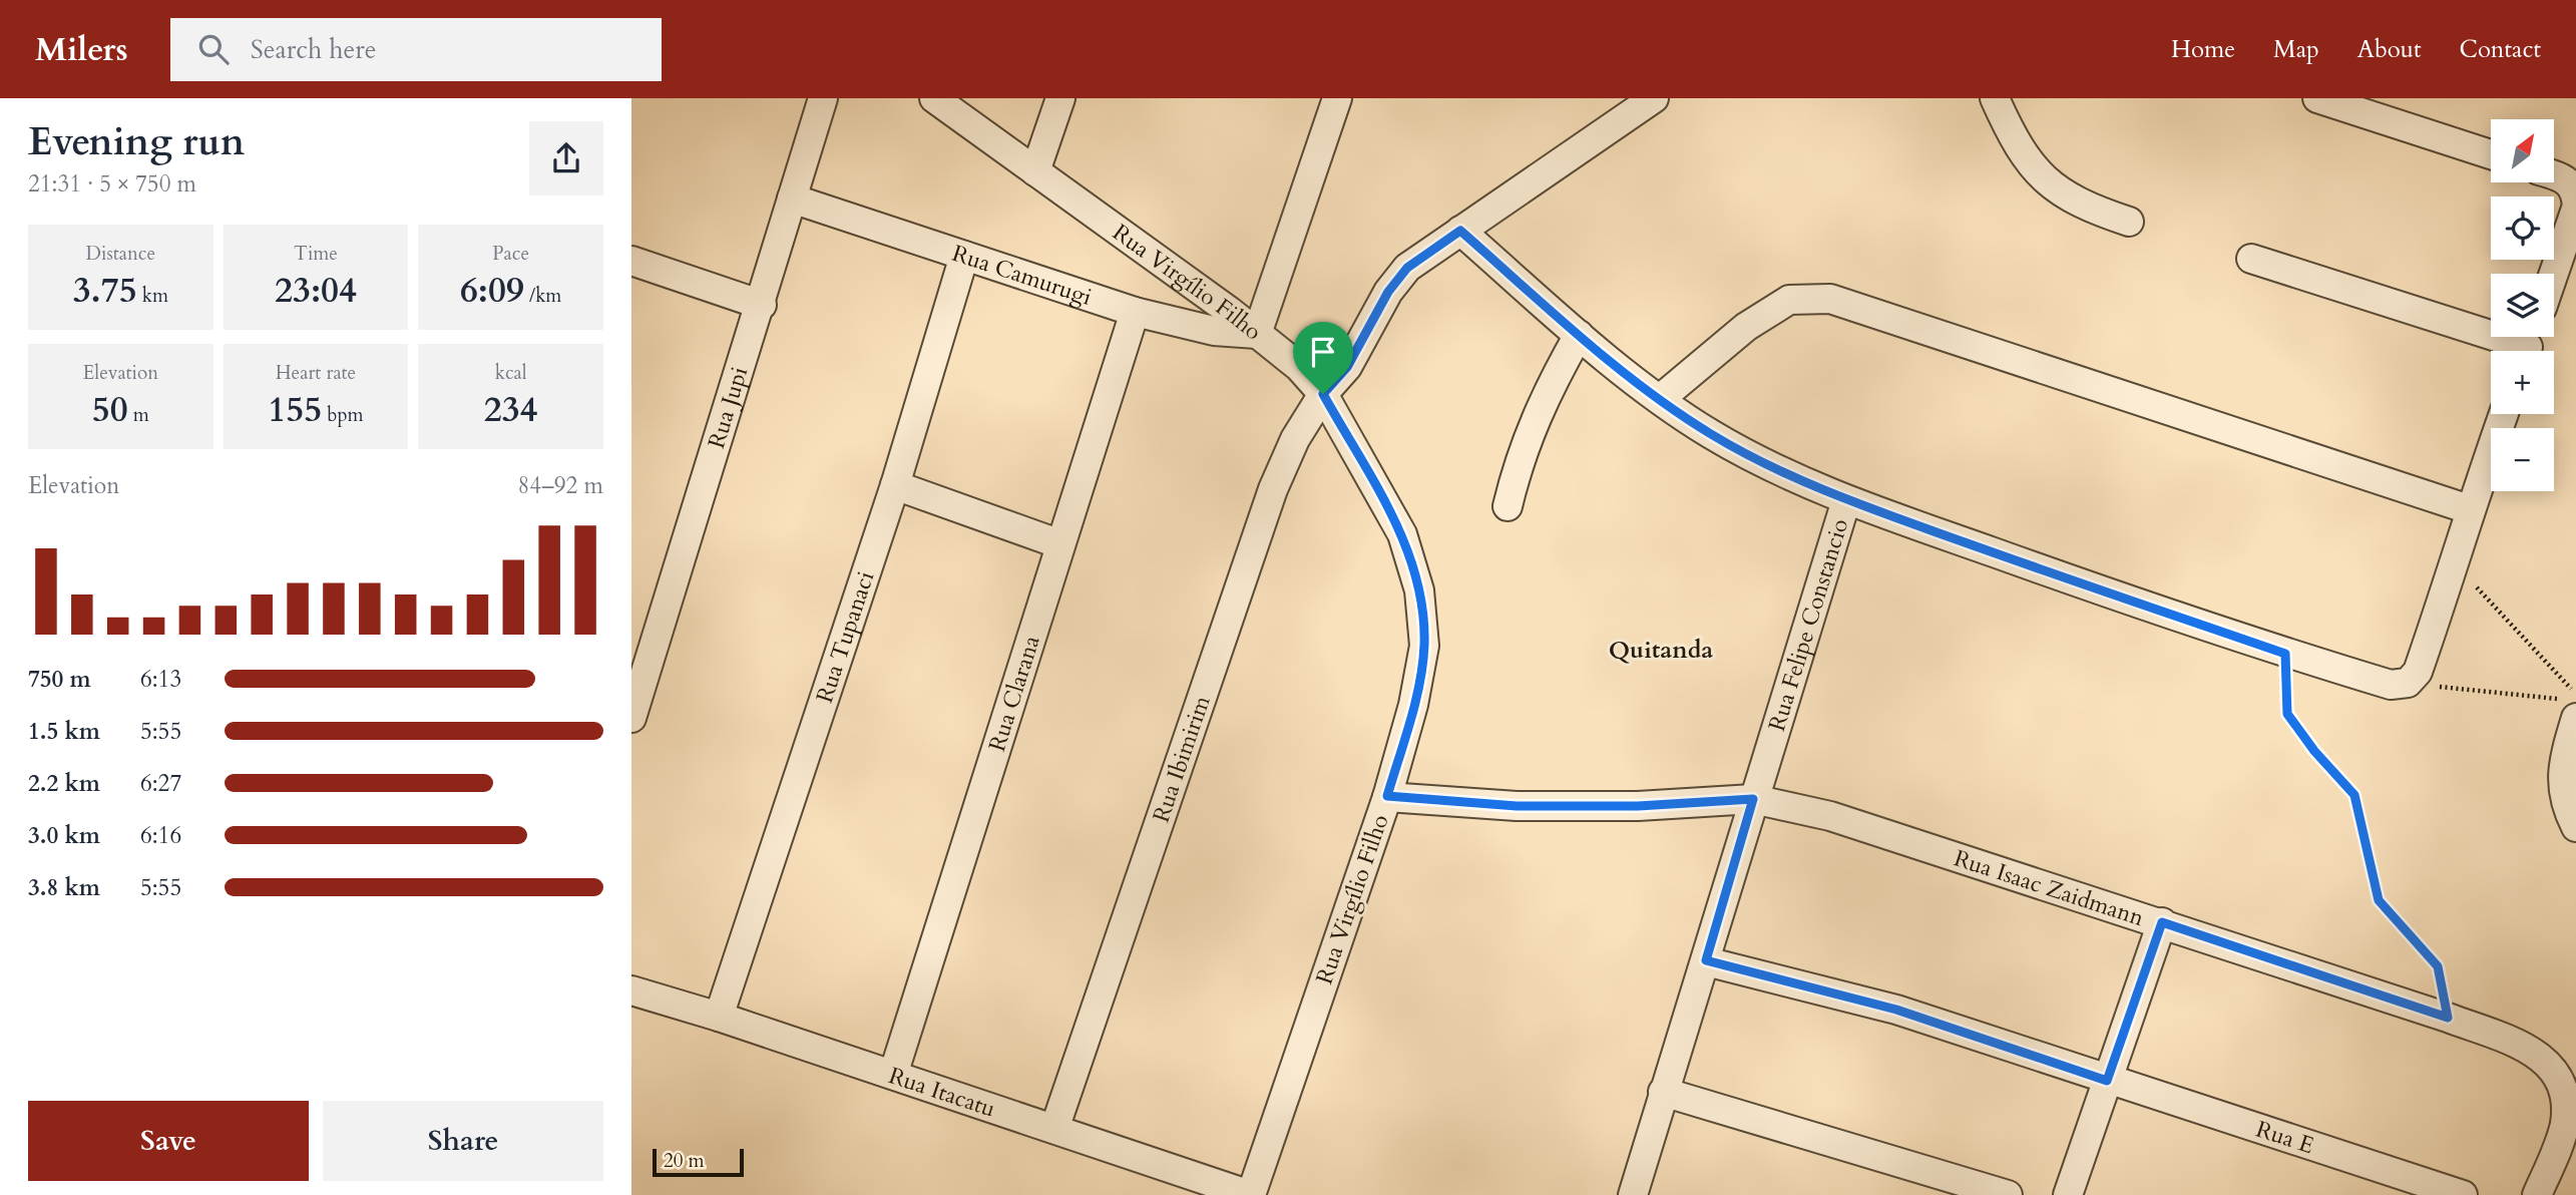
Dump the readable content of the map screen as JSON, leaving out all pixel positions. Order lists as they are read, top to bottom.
{
  "streets": {
    "street": [
      "Rua Camurugi",
      "Rua Virgílio Filho",
      "Rua Jupi",
      "Rua Felipe Constancio",
      "Rua Tupanaci",
      "Rua Clarana",
      "Rua Ibimirim",
      "Rua Isaac Zaidmann",
      "Rua Itacatu",
      "Rua E"
    ]
  },
  "crossings": [
    ["Rua Camurugi", "Rua Virgílio Filho"],
    ["Rua Camurugi", "Rua Jupi"],
    ["Rua Camurugi", "Rua Tupanaci"],
    ["Rua Camurugi", "Rua Clarana"],
    ["Rua Virgílio Filho", "Rua Ibimirim"],
    ["Rua Virgílio Filho", "Rua Isaac Zaidmann"],
    ["Rua Virgílio Filho", "Rua Itacatu"],
    ["Rua Felipe Constancio", "Rua Isaac Zaidmann"],
    ["Rua Felipe Constancio", "Rua E"],
    ["Rua Tupanaci", "Rua Itacatu"],
    ["Rua Clarana", "Rua Itacatu"],
    ["Rua Ibimirim", "Rua Itacatu"]
  ],
  "districts": ["Quitanda"],
  "scale_bar": "20 m",
  "north": "top right",
  "page": {
    "header": "Milers",
    "search": "Search here",
    "nav": [
      "Home",
      "Map",
      "About",
      "Contact"
    ],
    "heading": ["Evening run", "21:31 · 5 × 750 m"],
    "map_buttons": ["+", "−"],
    "stats": [
      ["Distance", "3.75 km"],
      ["Time", "23:04"],
      ["Pace", "6:09 /km"],
      ["Elevation", "50 m"],
      ["Heart rate", "155 bpm"],
      ["kcal", "234"]
    ],
    "chart": ["Elevation", "84–92 m"],
    "list": [
      {
        "name": "750 m",
        "note": "6:13"
      },
      {
        "name": "1.5 km",
        "note": "5:55"
      },
      {
        "name": "2.2 km",
        "note": "6:27"
      },
      {
        "name": "3.0 km",
        "note": "6:16"
      },
      {
        "name": "3.8 km",
        "note": "5:55"
      }
    ],
    "buttons": ["Save", "Share"],
    "scale": "20 m"
  }
}
